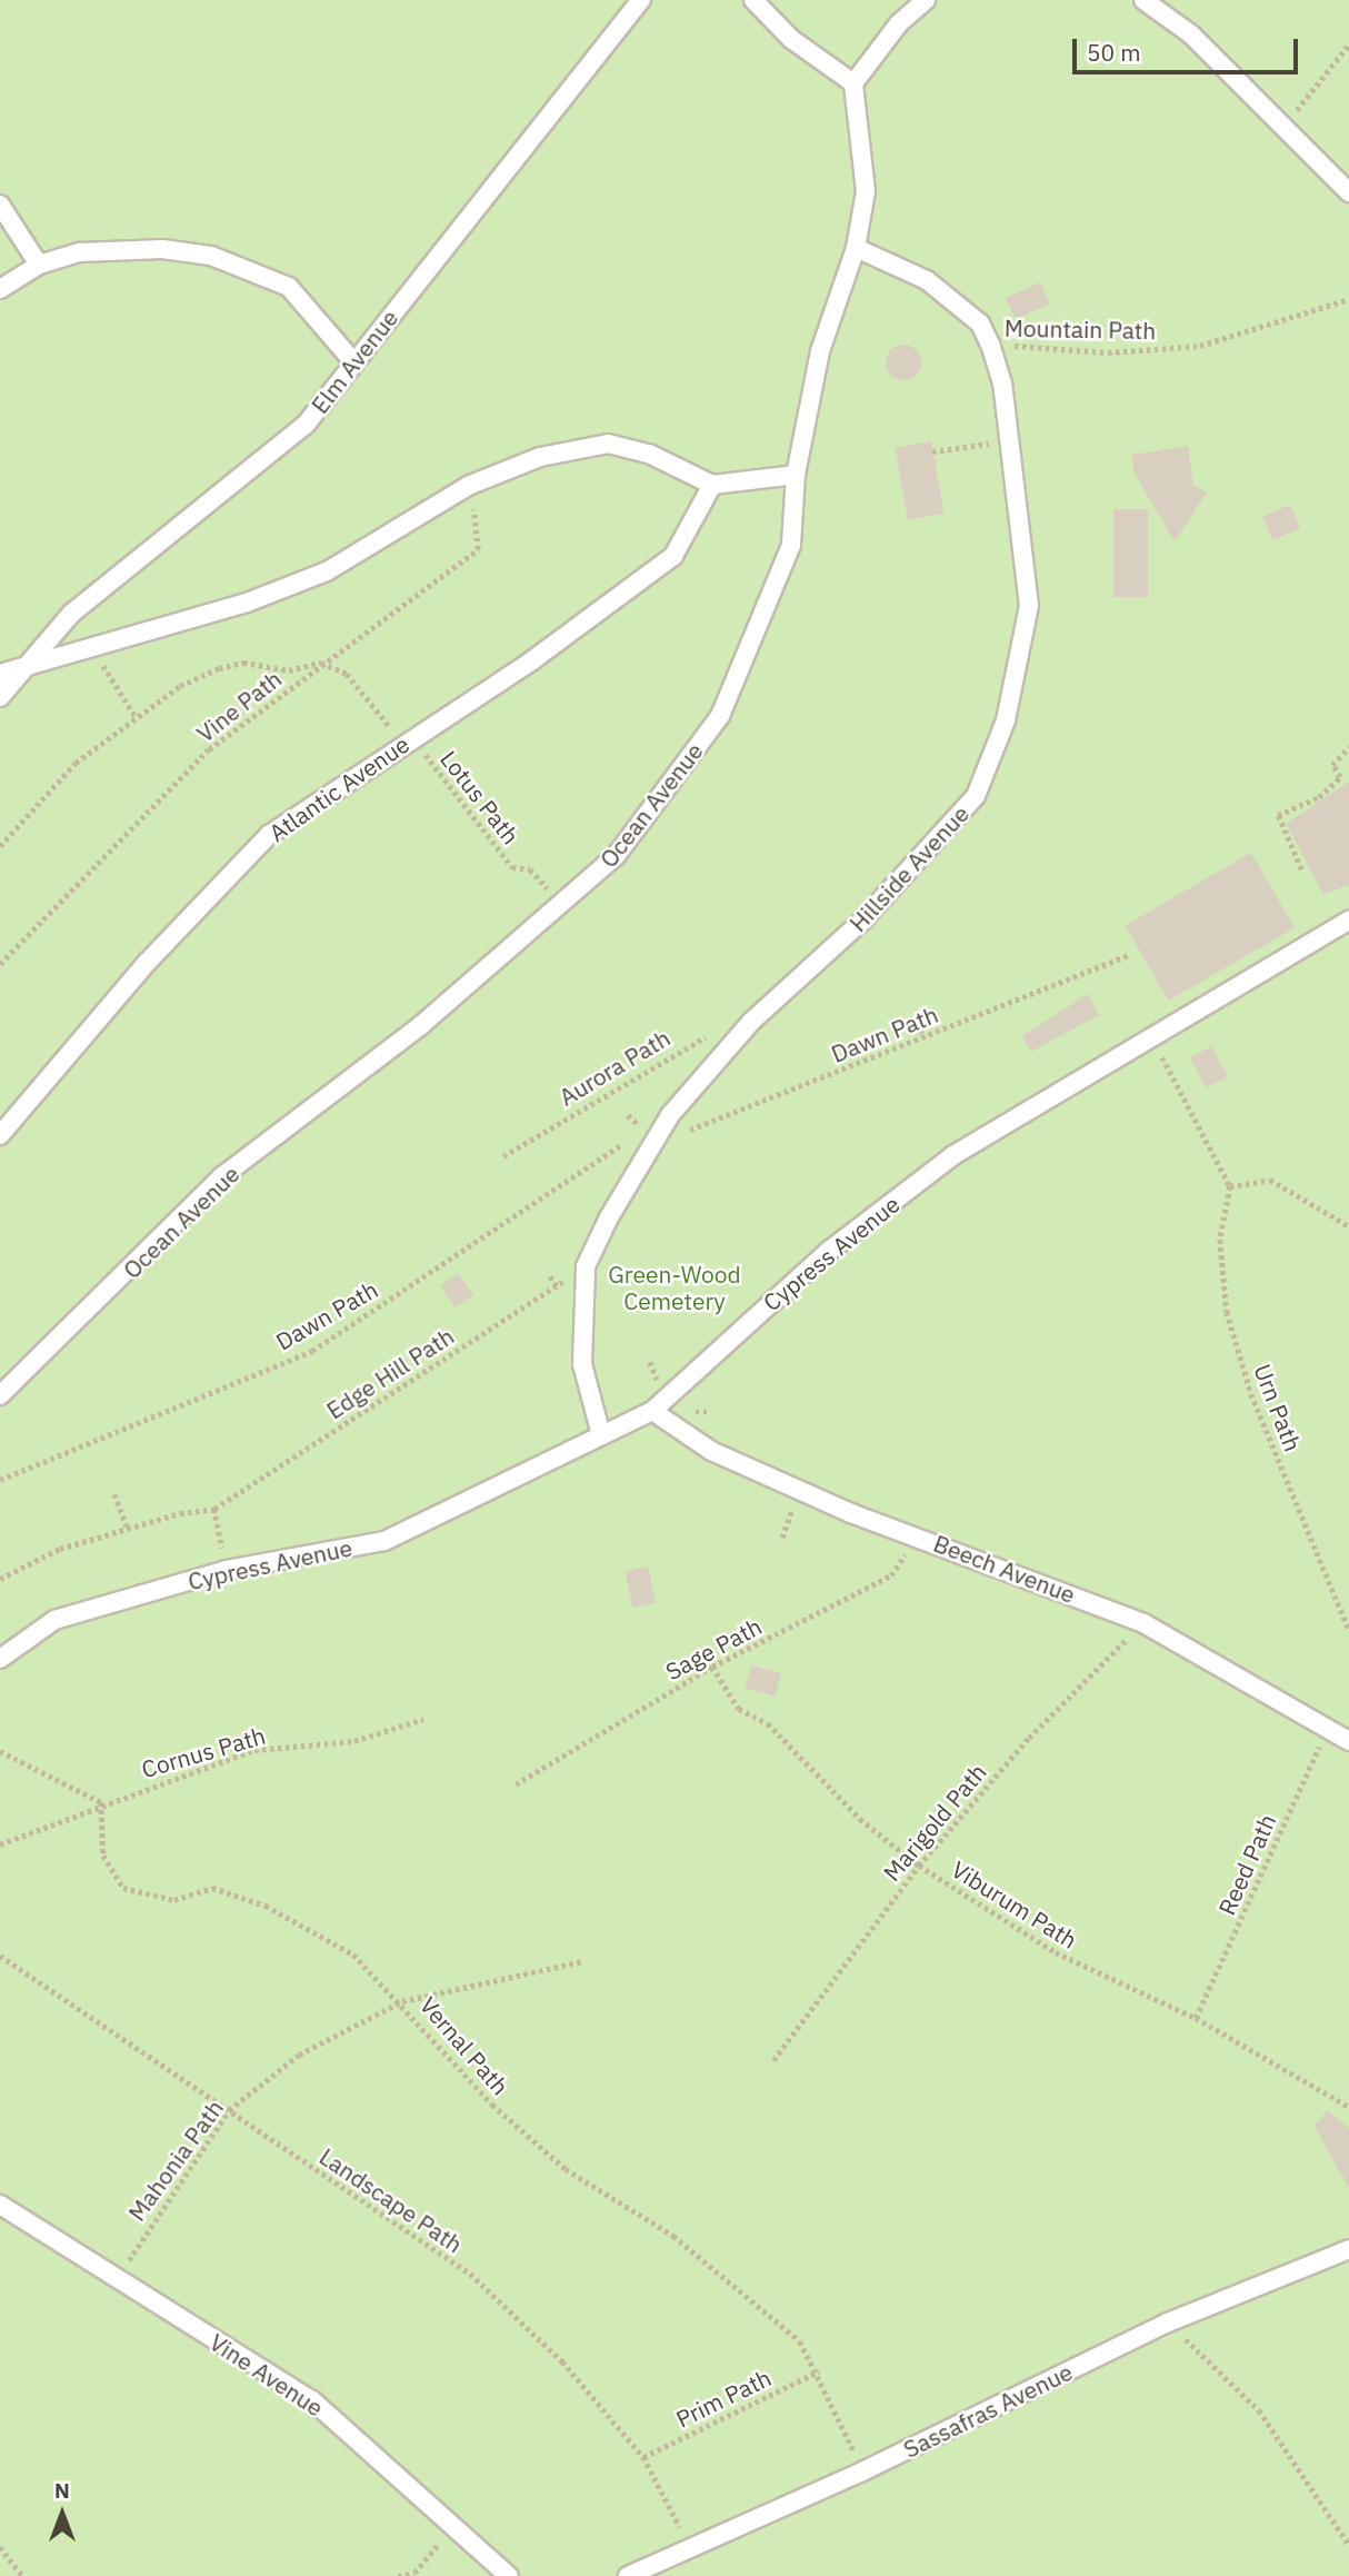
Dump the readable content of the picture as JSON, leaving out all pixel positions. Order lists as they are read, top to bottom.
{
  "streets": {
    "lane": [
      "Elm Avenue",
      "Atlantic Avenue",
      "Ocean Avenue",
      "Hillside Avenue",
      "Cypress Avenue",
      "Beech Avenue",
      "Vine Avenue",
      "Sassafras Avenue"
    ],
    "path": [
      "Mountain Path",
      "Vine Path",
      "Lotus Path",
      "Dawn Path",
      "Aurora Path",
      "Edge Hill Path",
      "Urn Path",
      "Sage Path",
      "Cornus Path",
      "Marigold Path",
      "Reed Path",
      "Viburum Path",
      "Vernal Path",
      "Mahonia Path",
      "Landscape Path",
      "Prim Path"
    ]
  },
  "crossings": [
    ["Mountain Path", "Hillside Avenue"],
    ["Vine Path", "Lotus Path"],
    ["Atlantic Avenue", "Lotus Path"],
    ["Lotus Path", "Ocean Avenue"],
    ["Ocean Avenue", "Hillside Avenue"],
    ["Hillside Avenue", "Dawn Path"],
    ["Hillside Avenue", "Cypress Avenue"],
    ["Hillside Avenue", "Edge Hill Path"],
    ["Cypress Avenue", "Beech Avenue"],
    ["Beech Avenue", "Sage Path"],
    ["Beech Avenue", "Marigold Path"],
    ["Beech Avenue", "Reed Path"],
    ["Sage Path", "Viburum Path"],
    ["Cornus Path", "Vernal Path"],
    ["Marigold Path", "Viburum Path"],
    ["Reed Path", "Viburum Path"],
    ["Vernal Path", "Mahonia Path"],
    ["Vernal Path", "Prim Path"],
    ["Vernal Path", "Sassafras Avenue"],
    ["Mahonia Path", "Landscape Path"],
    ["Mahonia Path", "Vine Avenue"],
    ["Landscape Path", "Prim Path"],
    ["Landscape Path", "Sassafras Avenue"]
  ],
  "parks": ["Green-Wood Cemetery"],
  "scale_bar": "50 m",
  "north": "top"
}
